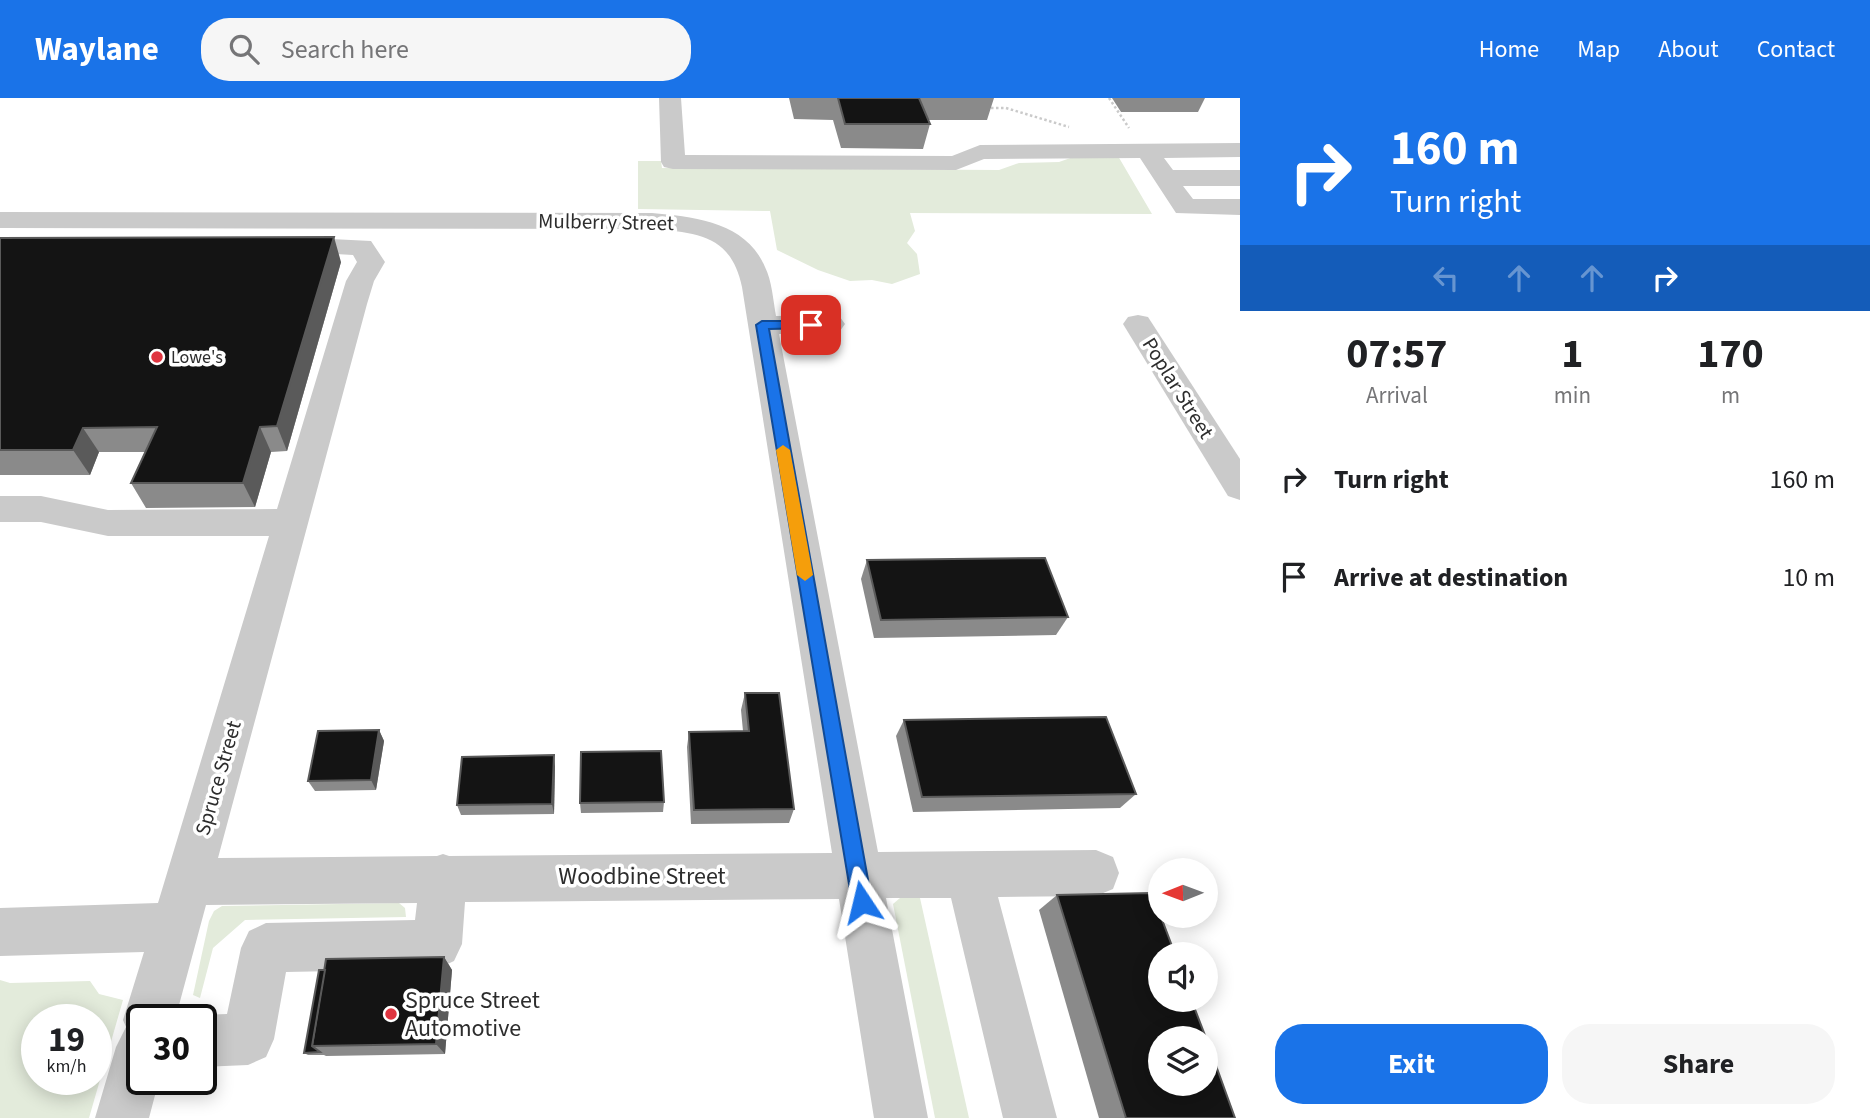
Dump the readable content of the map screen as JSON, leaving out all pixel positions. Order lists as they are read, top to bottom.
{
  "streets": {
    "street": [
      "Mulberry Street",
      "Poplar Street",
      "Spruce Street",
      "Woodbine Street"
    ]
  },
  "crossings": [
    ["Mulberry Street", "Woodbine Street"],
    ["Spruce Street", "Woodbine Street"]
  ],
  "places": ["Lowe's", "Spruce Street Automotive"],
  "north": "left",
  "page": {
    "header": "Waylane",
    "search": "Search here",
    "nav": [
      "Home",
      "Map",
      "About",
      "Contact"
    ],
    "turn": ["160 m", "Turn right"],
    "eta": [
      "07:57",
      "Arrival",
      "1",
      "min",
      "170",
      "m"
    ],
    "list": [
      {
        "name": "Turn right",
        "value": "160 m"
      },
      {
        "name": "Arrive at destination",
        "value": "10 m"
      }
    ],
    "speed": "19 km/h",
    "limit": "30",
    "buttons": ["Exit", "Share"]
  }
}
